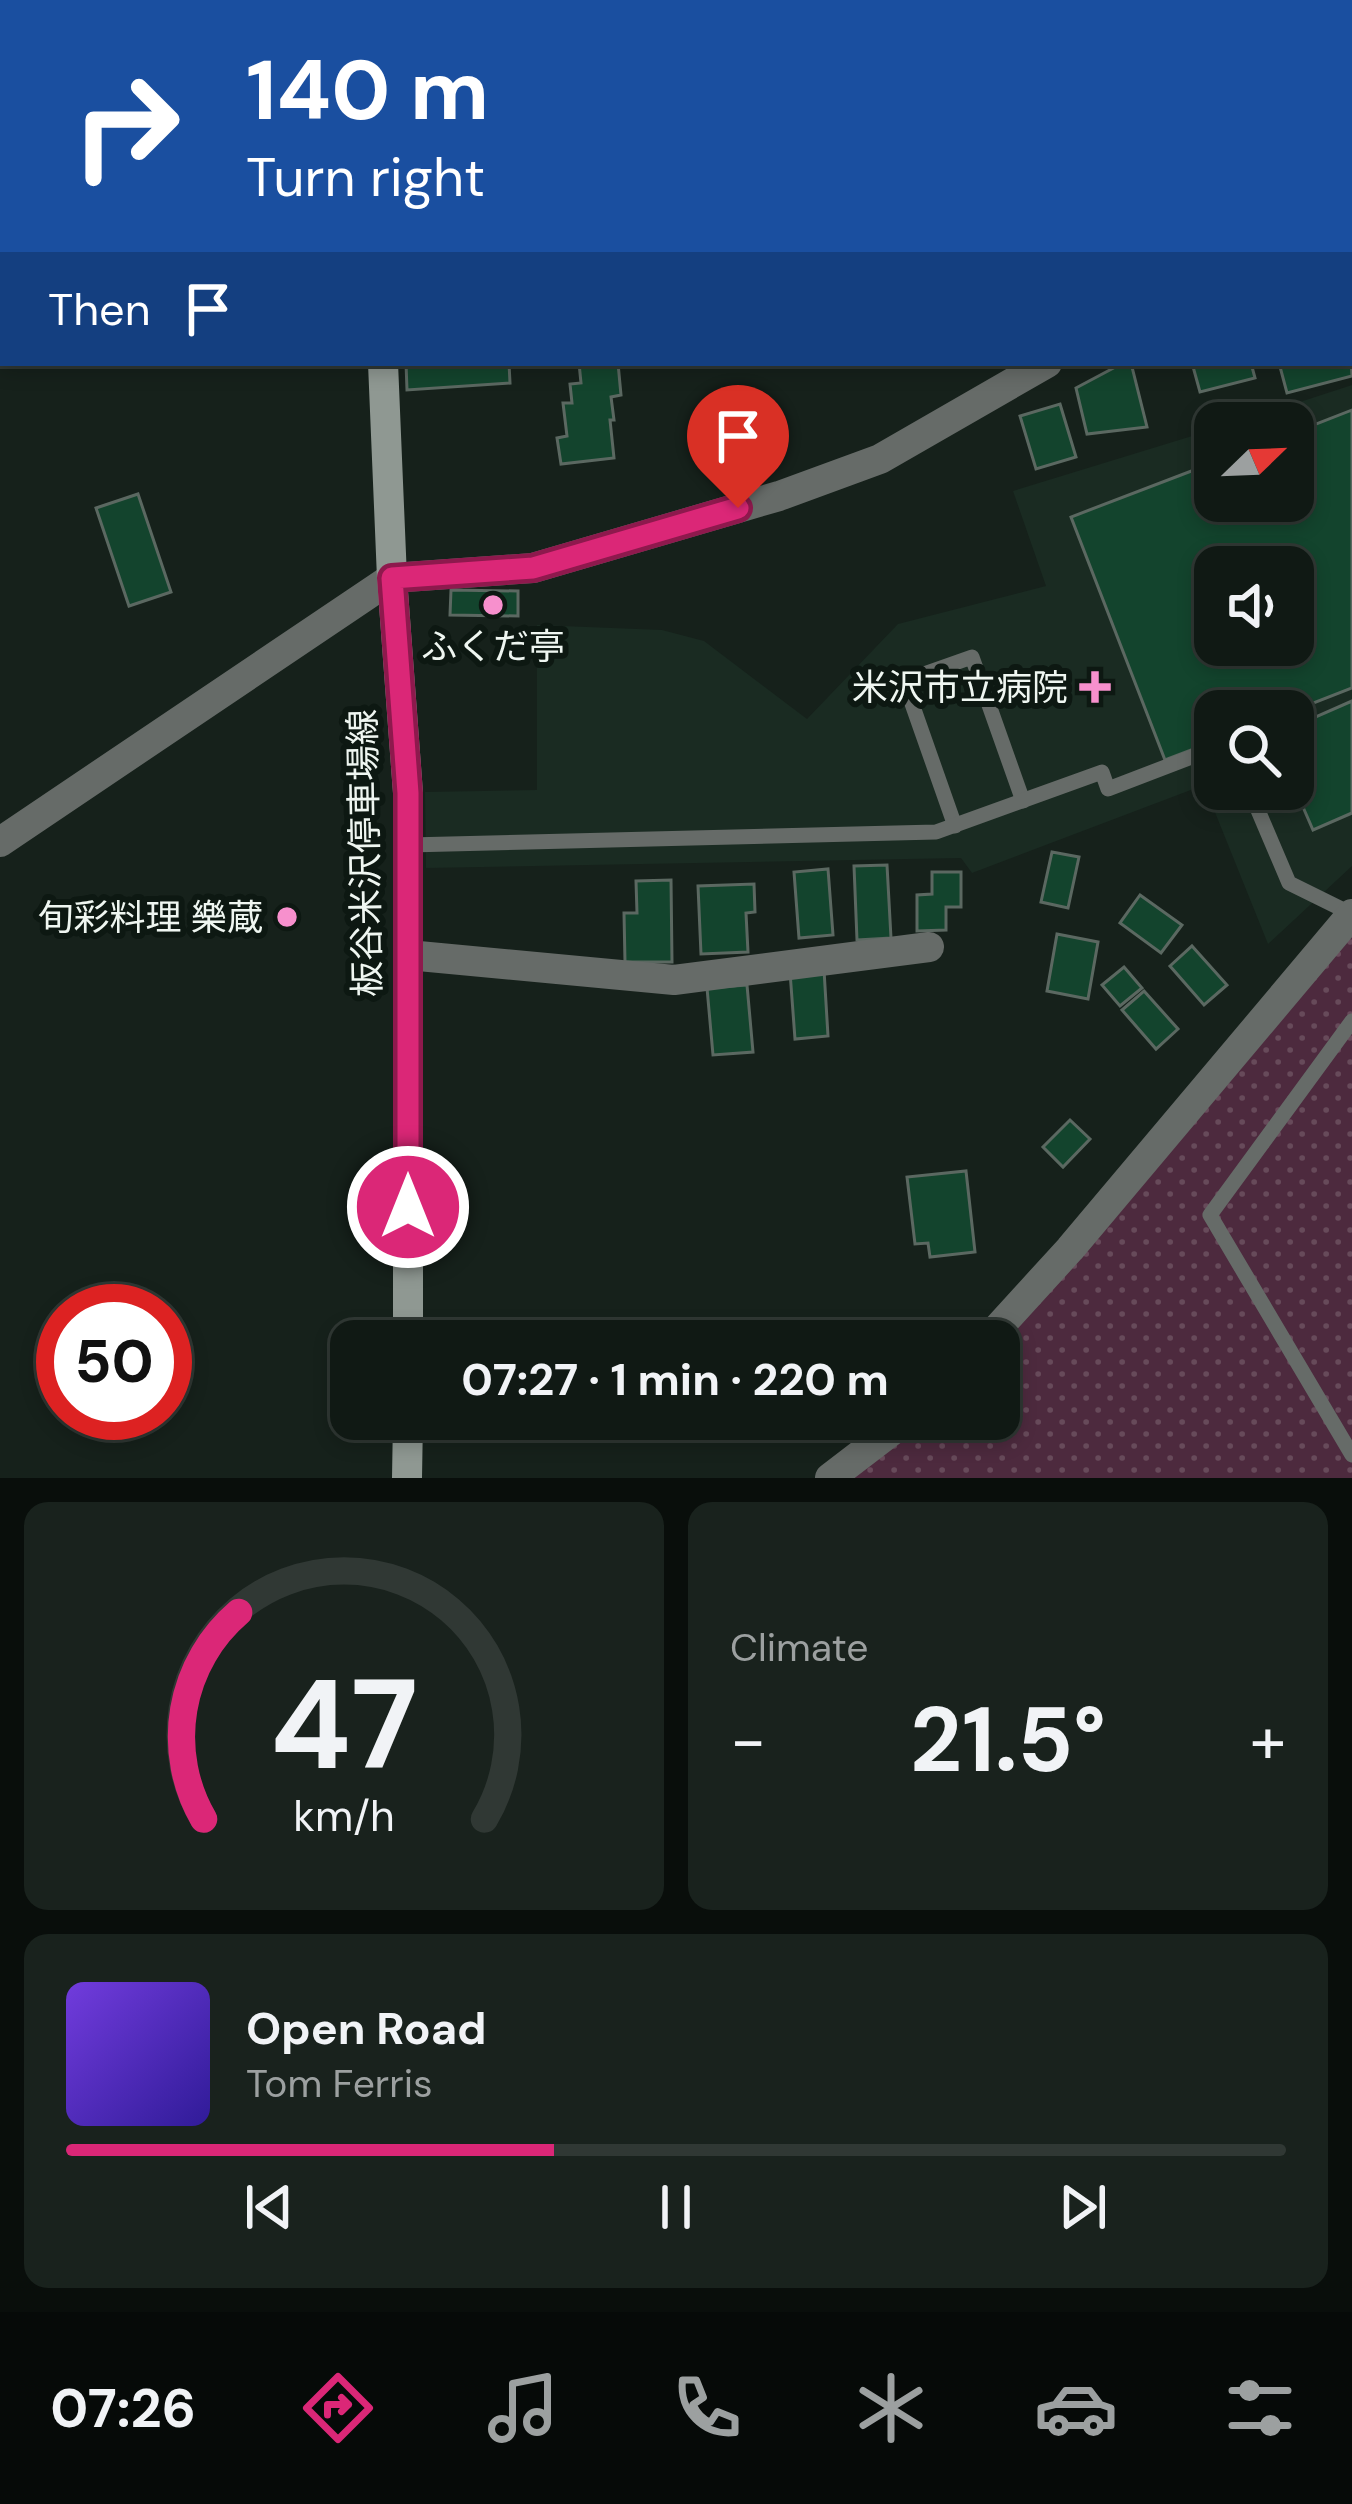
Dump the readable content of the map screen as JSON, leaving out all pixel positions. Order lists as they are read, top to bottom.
{
  "streets": {
    "main road": ["板谷米沢停車場線"]
  },
  "places": {
    "other": ["ふくだ亭", "旬彩料理 樂蔵"],
    "health": ["米沢市立病院"]
  },
  "north": "top right",
  "page": {
    "turn": ["140 m", "Turn right"],
    "then": "Then",
    "limit": "50",
    "trip": "07:27 · 1 min · 220 m",
    "tile": "Climate",
    "heat": ["−", "21.5°", "+"],
    "song": ["Open Road", "Tom Ferris"],
    "tabs": "07:26",
    "gauge": ["47", "km/h"]
  }
}
